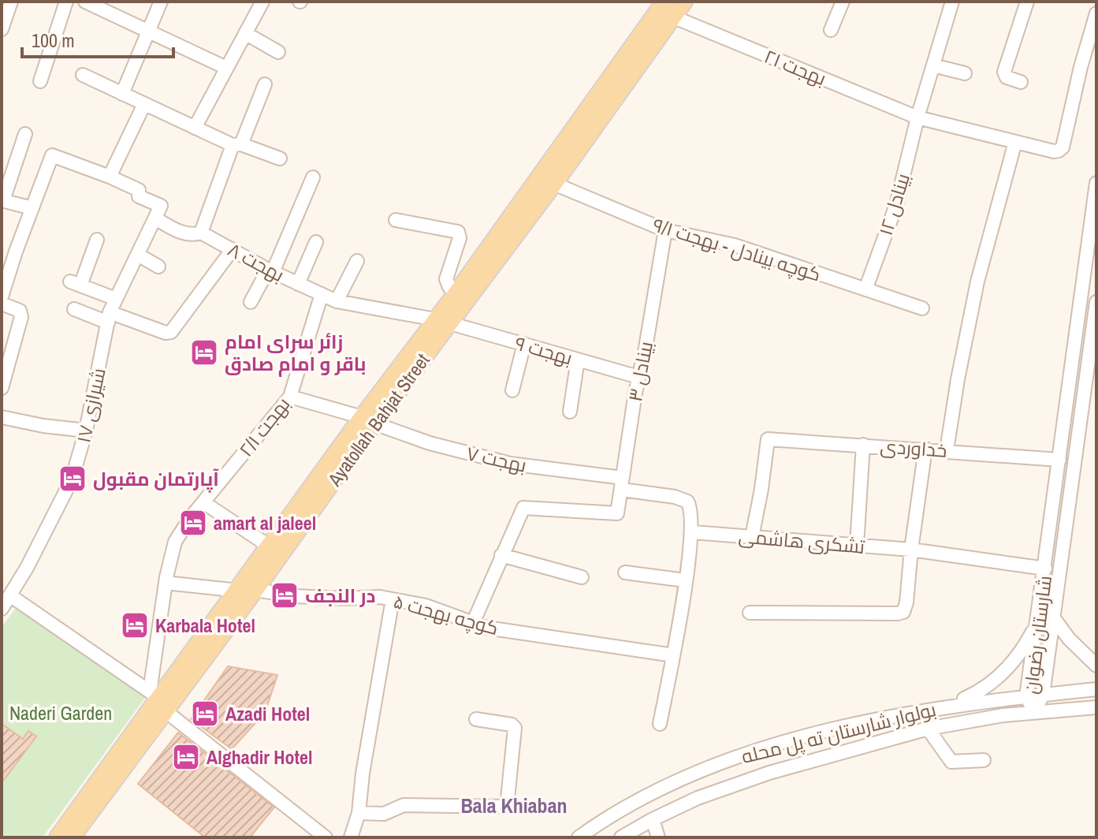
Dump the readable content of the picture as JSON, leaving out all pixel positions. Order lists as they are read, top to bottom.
{
  "streets": {
    "main road": ["Ayatollah Bahjat Street"],
    "street": [
      "بهجت ۲۱",
      "بینادل ۱۲",
      "کوچه بینادل - بهجت ۹/۱",
      "بهجت ۸",
      "بهجت ۹",
      "بینادل ۳",
      "شیرازی ۱۷",
      "بهجت ۲/۱",
      "خداوردی",
      "بهجت ۷",
      "تشکری هاشمی",
      "کوچه بهجت ۵",
      "شارستان رضوان",
      "بولوار شارستان ته پل محله"
    ]
  },
  "crossings": [
    ["بهجت ۲۱", "بینادل ۱۲"],
    ["بهجت ۲۱", "Ayatollah Bahjat Street"],
    ["بینادل ۱۲", "کوچه بینادل - بهجت ۹/۱"],
    ["کوچه بینادل - بهجت ۹/۱", "بینادل ۳"],
    ["کوچه بینادل - بهجت ۹/۱", "Ayatollah Bahjat Street"],
    ["بهجت ۸", "بهجت ۹"],
    ["بهجت ۸", "شیرازی ۱۷"],
    ["بهجت ۸", "Ayatollah Bahjat Street"],
    ["بهجت ۸", "بهجت ۲/۱"],
    ["بهجت ۹", "بینادل ۳"],
    ["بهجت ۹", "Ayatollah Bahjat Street"],
    ["بینادل ۳", "بهجت ۷"],
    ["Ayatollah Bahjat Street", "بهجت ۲/۱"],
    ["Ayatollah Bahjat Street", "بهجت ۷"],
    ["Ayatollah Bahjat Street", "کوچه بهجت ۵"],
    ["بهجت ۲/۱", "بهجت ۷"],
    ["خداوردی", "تشکری هاشمی"],
    ["خداوردی", "شارستان رضوان"],
    ["بهجت ۷", "تشکری هاشمی"],
    ["تشکری هاشمی", "شارستان رضوان"],
    ["شارستان رضوان", "بولوار شارستان ته پل محله"]
  ],
  "districts": ["Bala Khiaban"],
  "parks": ["Naderi Garden"],
  "places": {
    "hotel": [
      "زائر سرای امام باقر و امام صادق",
      "آپارتمان مقبول",
      "amart al jaleel",
      "در النجف",
      "Karbala Hotel",
      "Azadi Hotel",
      "Alghadir Hotel"
    ]
  },
  "scale_bar": "100 m"
}
